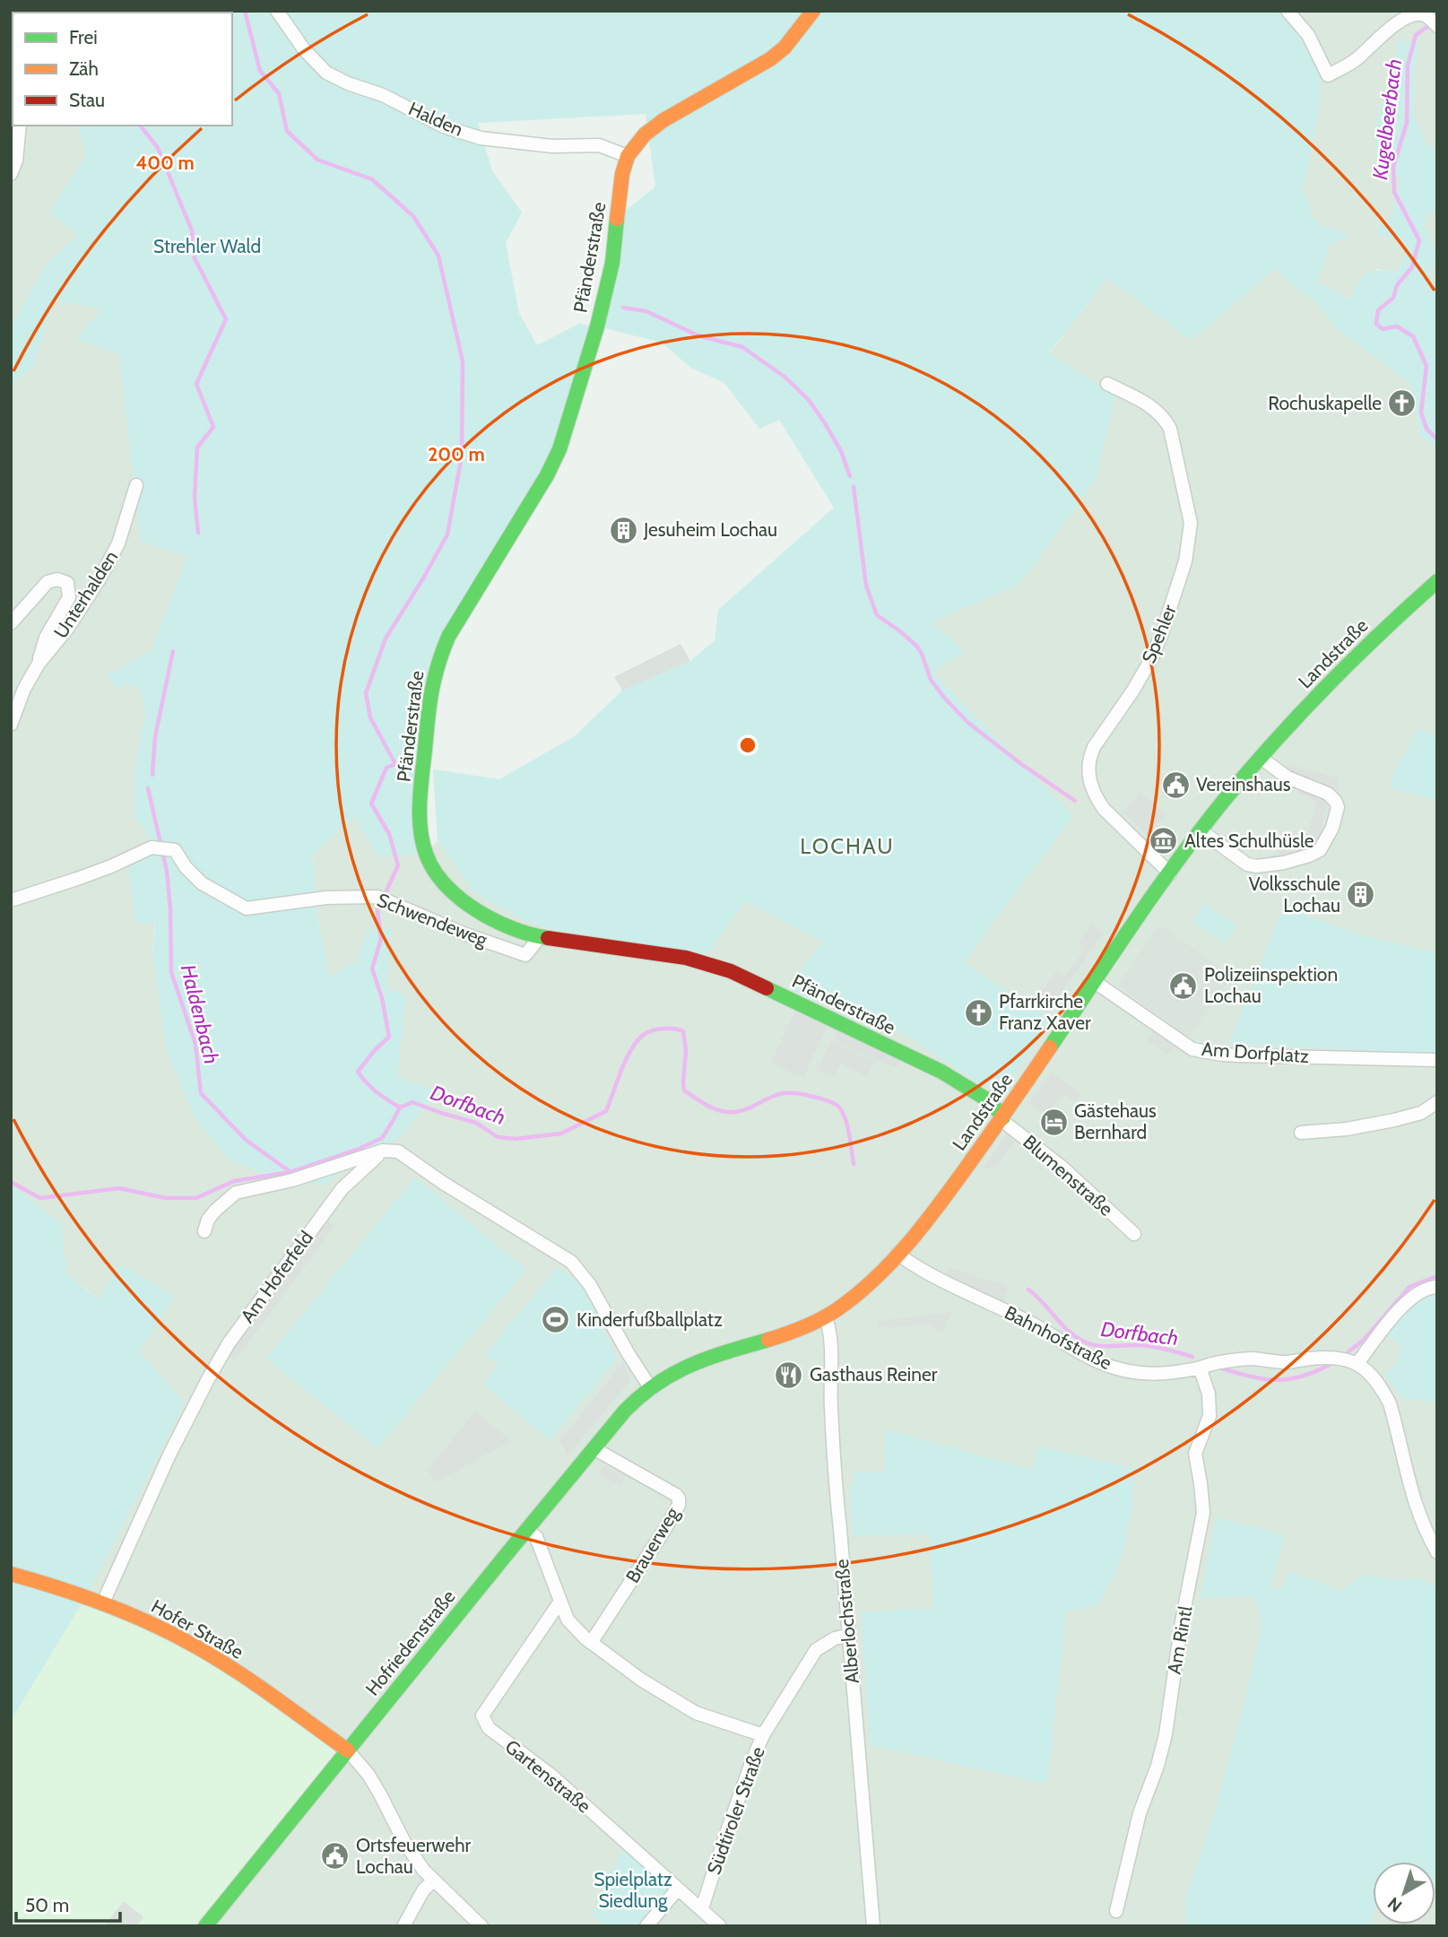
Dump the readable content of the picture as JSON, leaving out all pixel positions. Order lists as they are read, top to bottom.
{
  "streets": {
    "street": [
      "Halden",
      "Pfänderstraße",
      "Unterhalden",
      "Spehler",
      "Landstraße",
      "Schwendeweg",
      "Am Dorfplatz",
      "Blumenstraße",
      "Am Hoferfeld",
      "Bahnhofstraße",
      "Brauerweg",
      "Alberlochstraße",
      "Hofer Straße",
      "Am Rintl",
      "Hofriedenstraße",
      "Gartenstraße",
      "Südtiroler Straße"
    ]
  },
  "crossings": [
    ["Halden", "Pfänderstraße"],
    ["Pfänderstraße", "Landstraße"],
    ["Pfänderstraße", "Schwendeweg"],
    ["Pfänderstraße", "Blumenstraße"],
    ["Spehler", "Landstraße"],
    ["Landstraße", "Am Dorfplatz"],
    ["Landstraße", "Blumenstraße"],
    ["Landstraße", "Bahnhofstraße"],
    ["Landstraße", "Alberlochstraße"],
    ["Landstraße", "Hofriedenstraße"],
    ["Am Hoferfeld", "Hofer Straße"],
    ["Bahnhofstraße", "Am Rintl"],
    ["Brauerweg", "Hofriedenstraße"],
    ["Alberlochstraße", "Südtiroler Straße"],
    ["Hofer Straße", "Hofriedenstraße"],
    ["Gartenstraße", "Südtiroler Straße"]
  ],
  "districts": ["LOCHAU"],
  "water": ["Kugelbeerbach", "Haldenbach", "Dorfbach"],
  "parks": ["Strehler Wald", "Spielplatz Siedlung"],
  "places": {
    "church": ["Rochuskapelle", "Pfarrkirche Franz Xaver"],
    "building": ["Jesuheim Lochau", "Volksschule Lochau"],
    "public building": ["Vereinshaus", "Polizeiinspektion Lochau", "Ortsfeuerwehr Lochau"],
    "museum": ["Altes Schulhüsle"],
    "hotel": ["Gästehaus Bernhard"],
    "sports": ["Kinderfußballplatz"],
    "restaurant": ["Gasthaus Reiner"]
  },
  "legend": ["Frei", "Zäh", "Stau"],
  "scale_bar": "50 m",
  "north": "bottom left",
  "rings": ["400 m", "200 m"]
}
